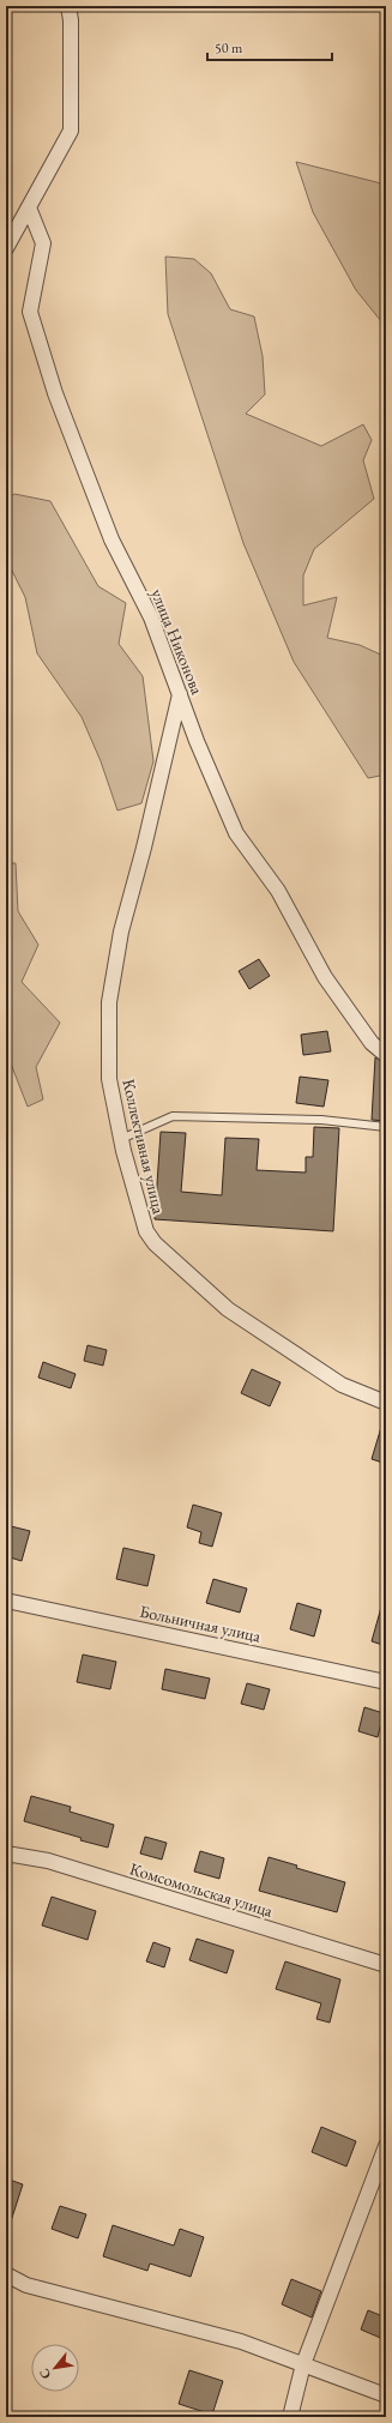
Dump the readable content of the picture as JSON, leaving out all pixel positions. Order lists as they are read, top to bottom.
{
  "streets": {
    "street": [
      "улица Никонова",
      "Коллективная улица",
      "Больничная улица",
      "Комсомольская улица"
    ]
  },
  "crossings": [
    ["улица Никонова", "Коллективная улица"]
  ],
  "scale_bar": "50 m",
  "north": "bottom left"
}
